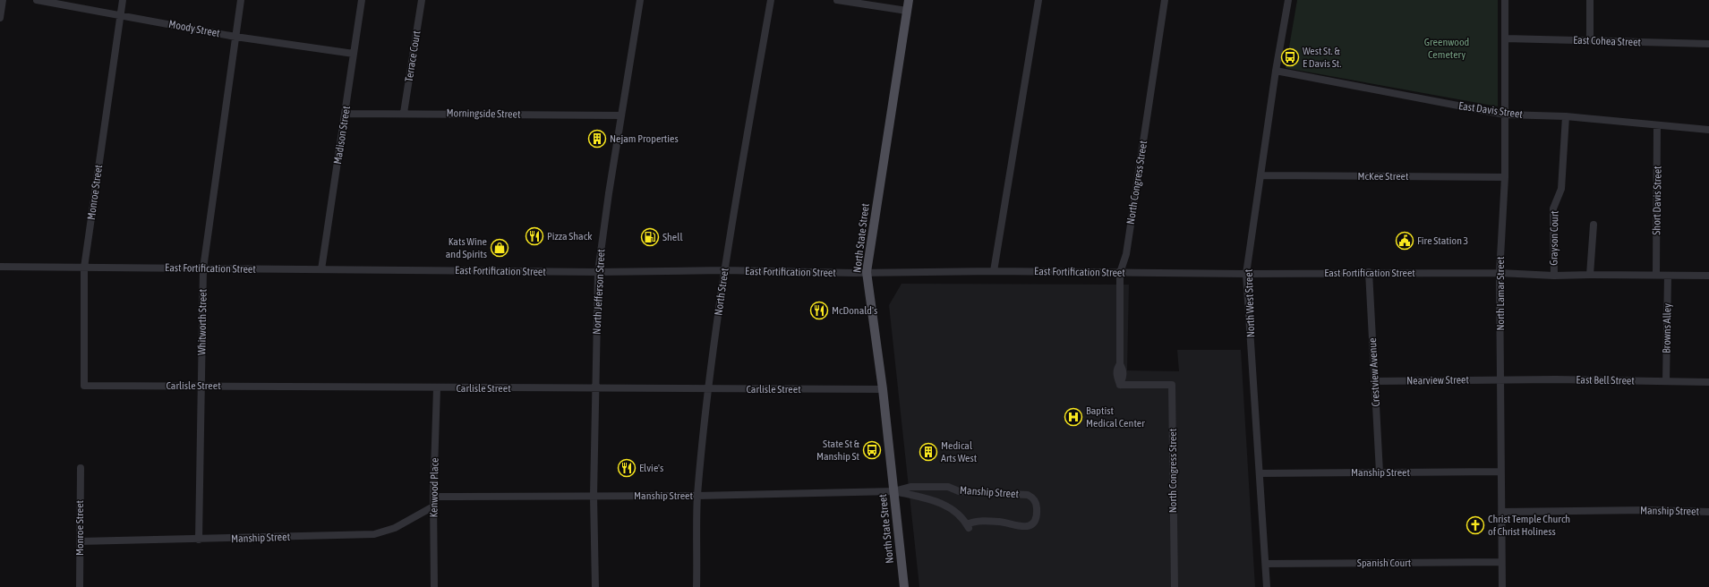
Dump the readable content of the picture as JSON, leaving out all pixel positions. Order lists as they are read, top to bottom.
{
  "streets": {
    "main road": ["North State Street"],
    "street": [
      "Moody Street",
      "East Cohea Street",
      "Terrace Court",
      "East Davis Street",
      "Morningside Street",
      "Madison Street",
      "McKee Street",
      "North Congress Street",
      "Monroe Street",
      "Short Davis Street",
      "Grayson Court",
      "East Fortification Street",
      "North Jefferson Street",
      "North Street",
      "North Lamar Street",
      "North West Street",
      "Whitworth Street",
      "Browns Alley",
      "Crestview Avenue",
      "Nearview Street",
      "East Bell Street",
      "Carlisle Street",
      "Manship Street",
      "Kenwood Place",
      "Spanish Court"
    ]
  },
  "crossings": [
    ["Moody Street", "Madison Street"],
    ["Moody Street", "Monroe Street"],
    ["Moody Street", "Whitworth Street"],
    ["East Cohea Street", "North Lamar Street"],
    ["Terrace Court", "Morningside Street"],
    ["East Davis Street", "Short Davis Street"],
    ["East Davis Street", "Grayson Court"],
    ["East Davis Street", "North Lamar Street"],
    ["East Davis Street", "North West Street"],
    ["Morningside Street", "Madison Street"],
    ["Morningside Street", "North Jefferson Street"],
    ["Madison Street", "East Fortification Street"],
    ["McKee Street", "North Lamar Street"],
    ["McKee Street", "North West Street"],
    ["North Congress Street", "East Fortification Street"],
    ["Monroe Street", "East Fortification Street"],
    ["Monroe Street", "Carlisle Street"],
    ["Monroe Street", "Manship Street"],
    ["Short Davis Street", "East Fortification Street"],
    ["North State Street", "East Fortification Street"],
    ["North State Street", "Carlisle Street"],
    ["North State Street", "Manship Street"],
    ["Grayson Court", "East Fortification Street"],
    ["East Fortification Street", "North Jefferson Street"],
    ["East Fortification Street", "North Street"],
    ["East Fortification Street", "North Lamar Street"],
    ["East Fortification Street", "North West Street"],
    ["East Fortification Street", "Whitworth Street"],
    ["East Fortification Street", "Browns Alley"],
    ["East Fortification Street", "Crestview Avenue"],
    ["North Jefferson Street", "Carlisle Street"],
    ["North Jefferson Street", "Manship Street"],
    ["North Street", "Carlisle Street"],
    ["North Street", "Manship Street"],
    ["North Lamar Street", "Nearview Street"],
    ["North Lamar Street", "East Bell Street"],
    ["North Lamar Street", "Manship Street"],
    ["North Lamar Street", "Spanish Court"],
    ["North West Street", "Manship Street"],
    ["North West Street", "Spanish Court"],
    ["Whitworth Street", "Carlisle Street"],
    ["Whitworth Street", "Manship Street"],
    ["Browns Alley", "East Bell Street"],
    ["Crestview Avenue", "Nearview Street"],
    ["Crestview Avenue", "Manship Street"],
    ["Nearview Street", "East Bell Street"],
    ["Carlisle Street", "Kenwood Place"],
    ["Manship Street", "Kenwood Place"]
  ],
  "parks": ["Greenwood Cemetery"],
  "places": {
    "bus stop": ["West St. & E Davis St.", "State St & Manship St"],
    "building": ["Nejam Properties", "Medical Arts West"],
    "restaurant": ["Pizza Shack", "McDonald's", "Elvie's"],
    "fuel station": ["Shell"],
    "public building": ["Fire Station 3"],
    "shop": ["Kats Wine and Spirits"],
    "hospital": ["Baptist Medical Center"],
    "church": ["Christ Temple Church of Christ Holiness"]
  }
}
